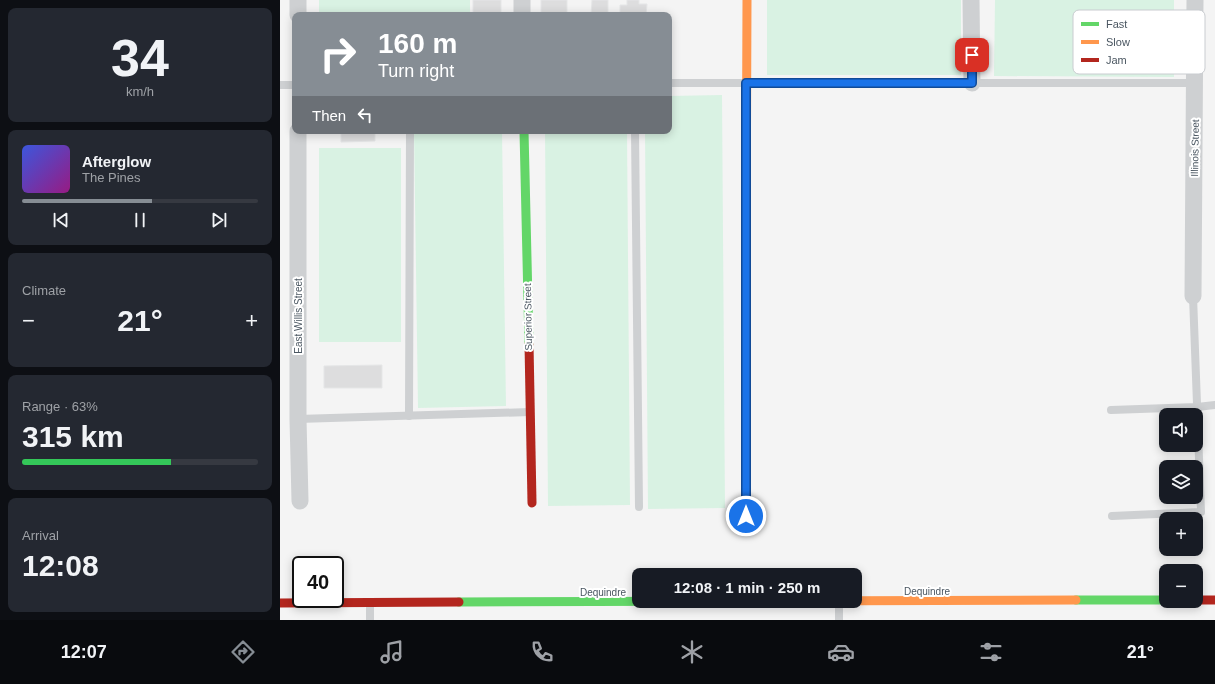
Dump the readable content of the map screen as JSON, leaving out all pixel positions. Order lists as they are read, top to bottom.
{
  "streets": {
    "street": [
      "Illinois Street",
      "East Willis Street",
      "Superior Street",
      "Dequindre"
    ]
  },
  "legend": ["Fast", "Slow", "Jam"],
  "page": {
    "tile": [
      ["34", "km/h"],
      "Climate",
      ["Range · 63%", "315 km"],
      ["Arrival", "12:08"]
    ],
    "turn": ["160 m", "Turn right"],
    "then": "Then",
    "song": ["Afterglow", "The Pines"],
    "heat": ["−", "21°", "+"],
    "map_buttons": ["+", "−"],
    "limit": "40",
    "trip": "12:08 · 1 min · 250 m",
    "tabs": ["12:07", "21°"]
  }
}
